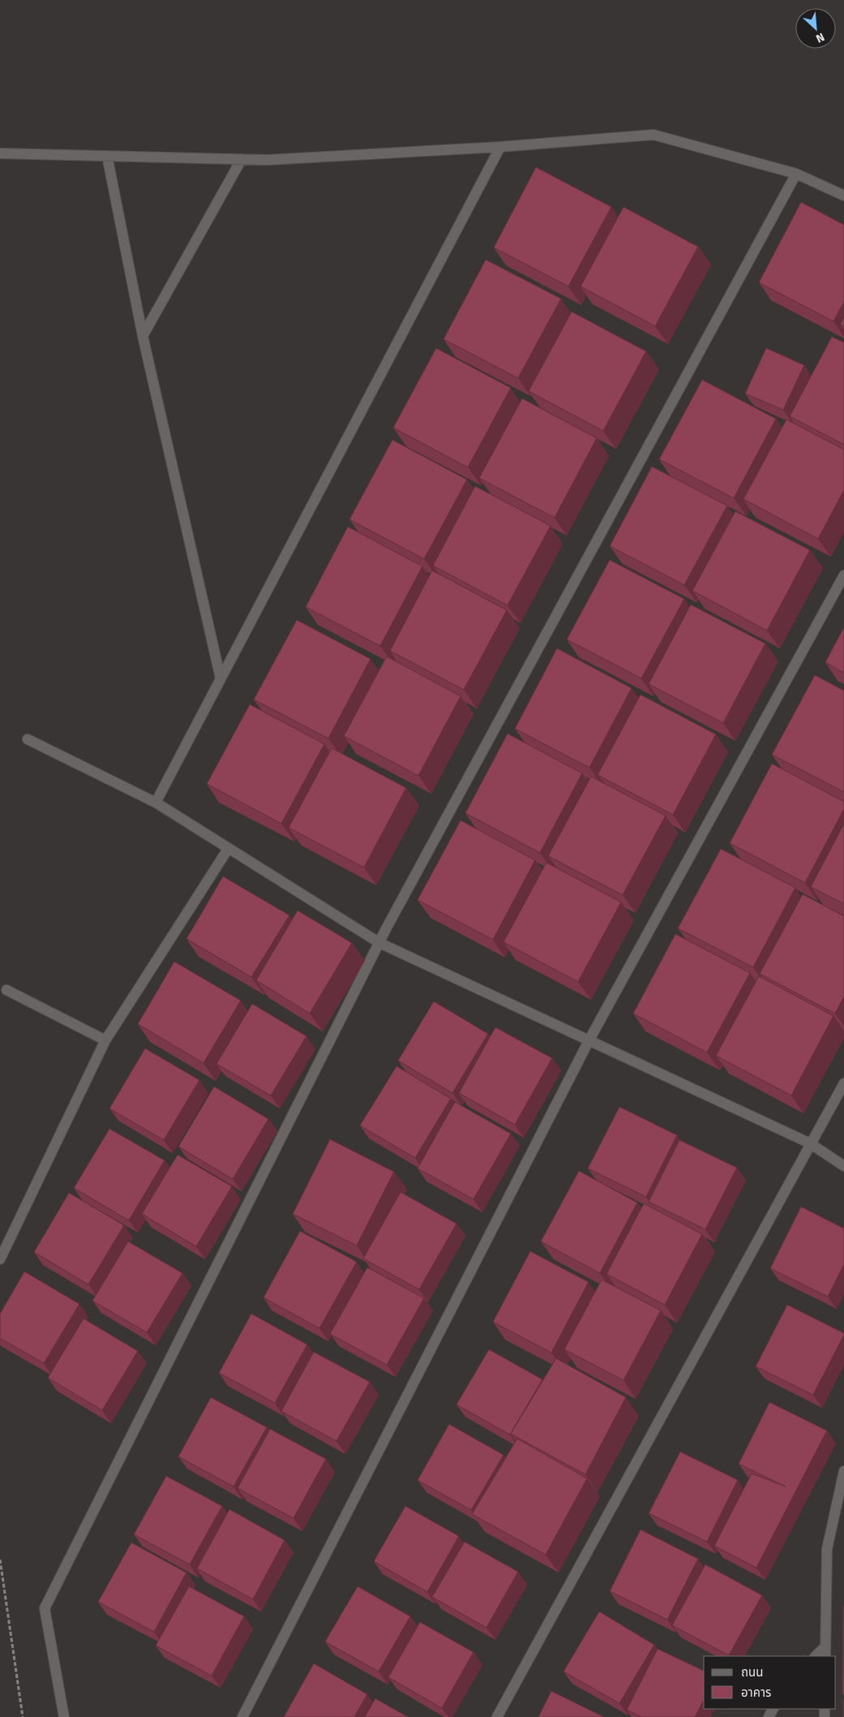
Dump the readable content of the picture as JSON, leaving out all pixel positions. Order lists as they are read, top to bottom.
{
  "legend": ["ถนน", "อาคาร"],
  "north": "bottom right"
}
